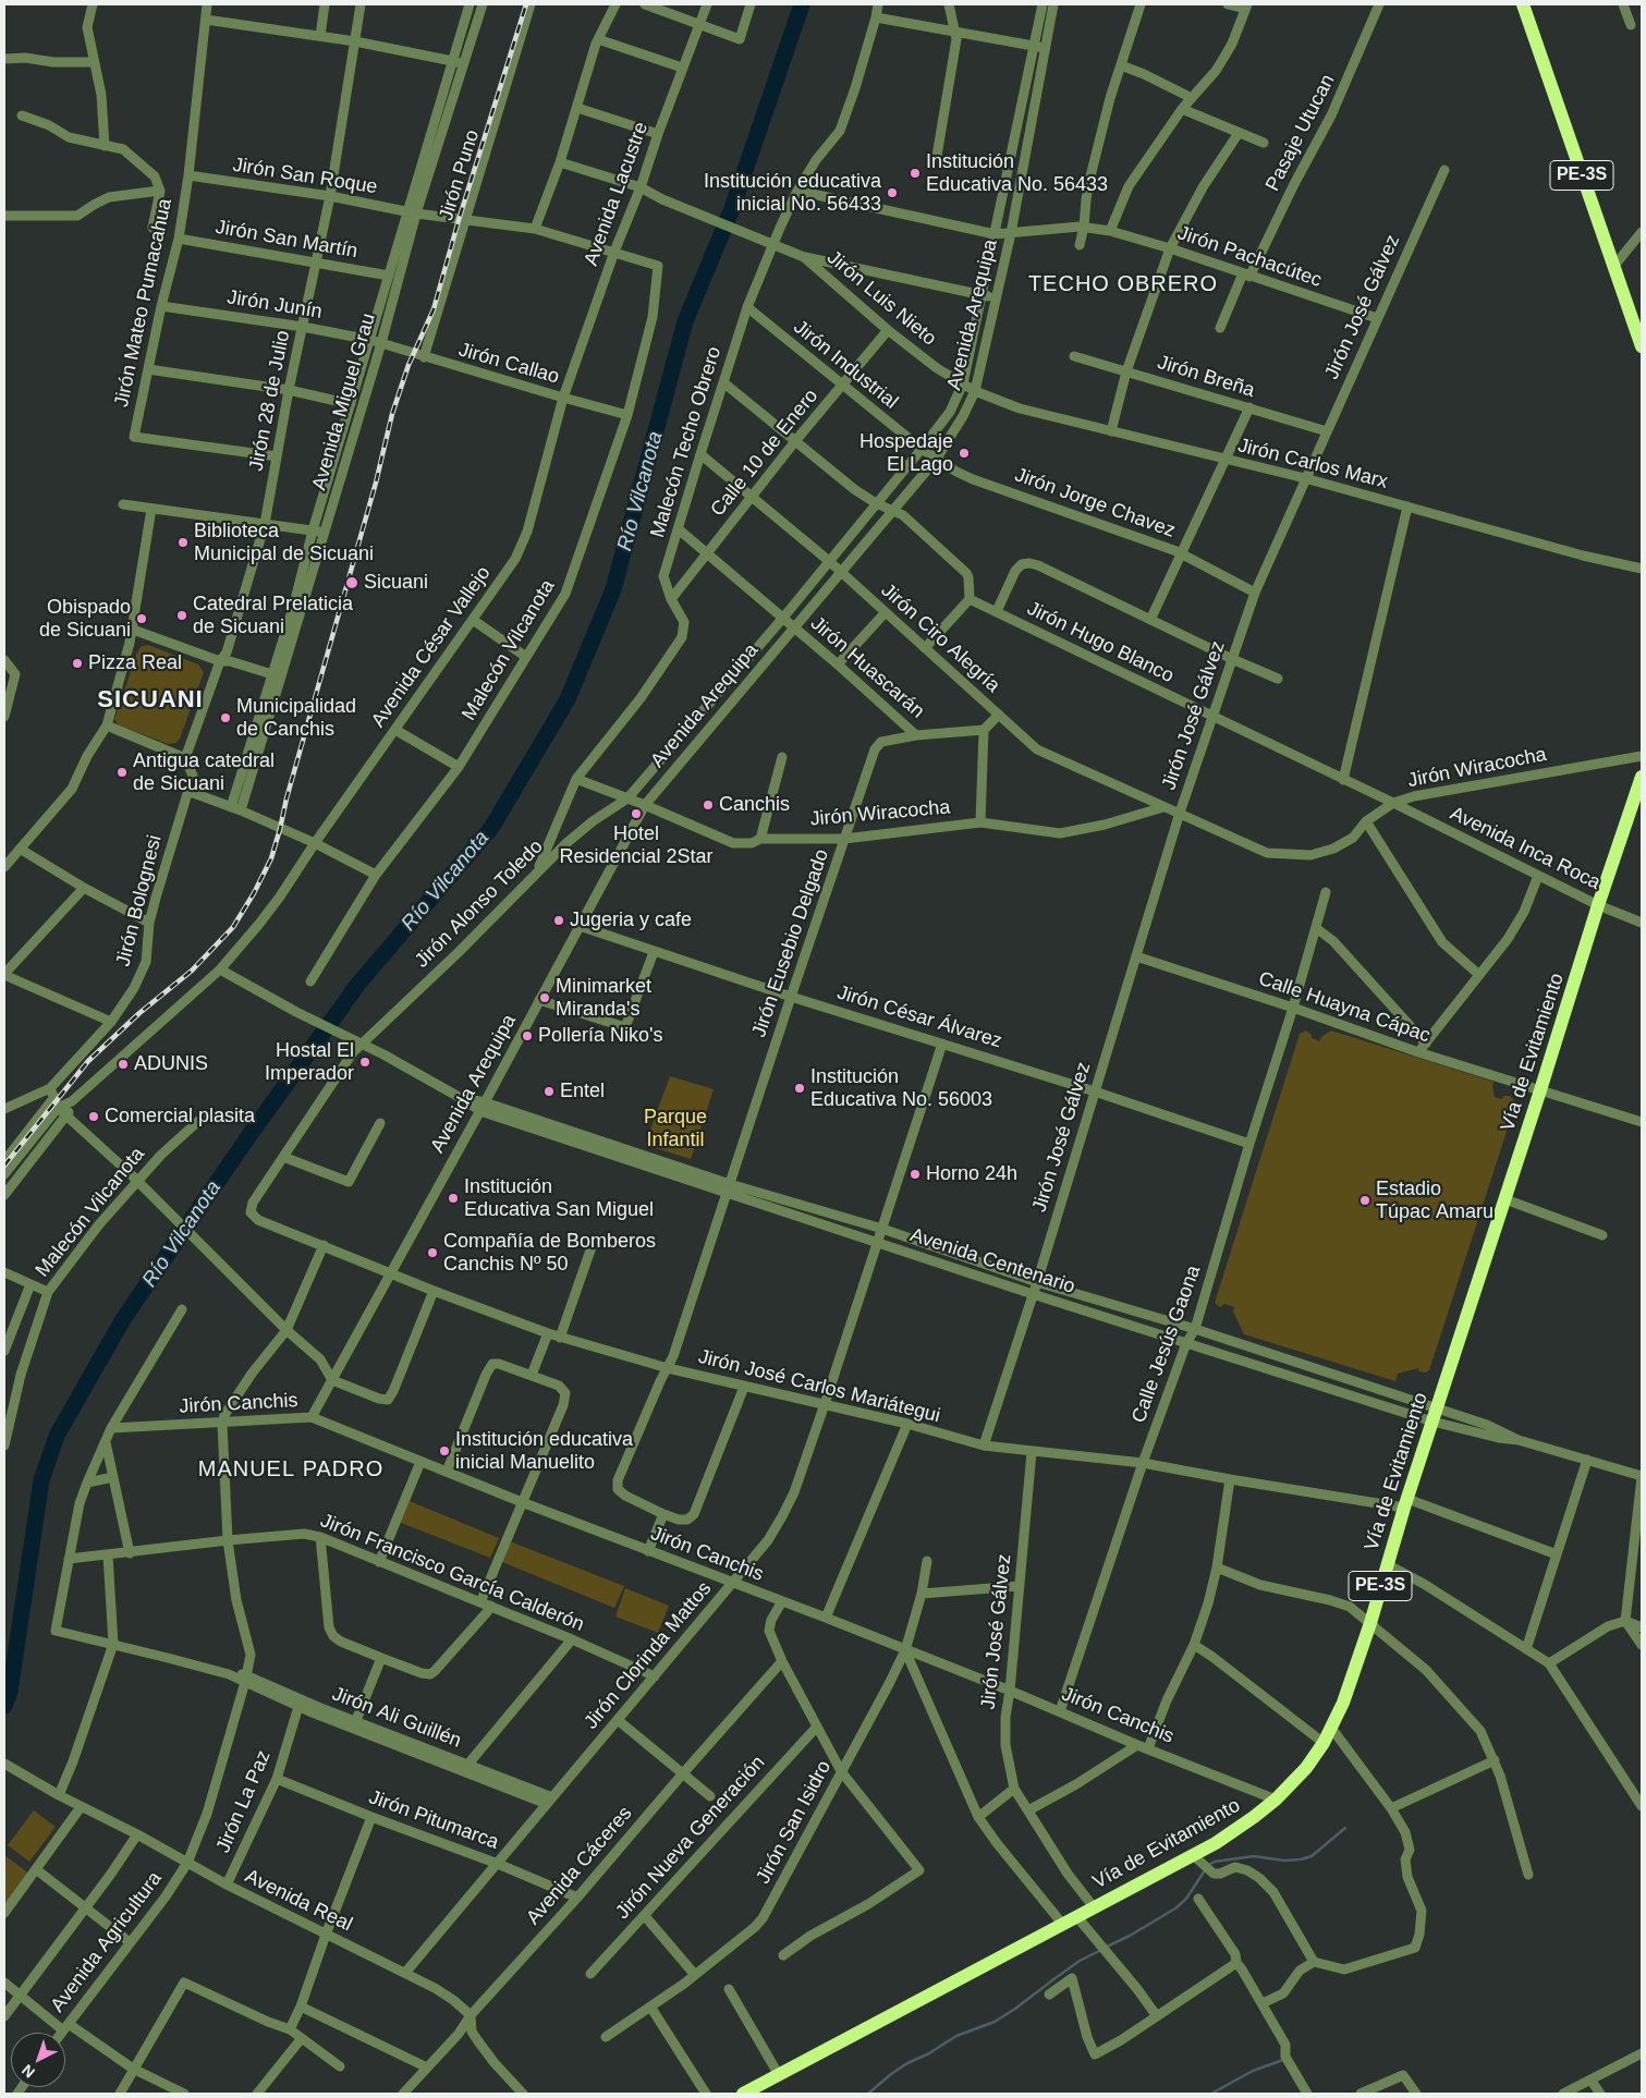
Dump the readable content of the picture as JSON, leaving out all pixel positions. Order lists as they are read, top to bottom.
{
  "streets": {
    "highway": ["PE-3S", "Vía de Evitamiento"],
    "street": [
      "Pasaje Utucan",
      "Jirón Puno",
      "Jirón San Roque",
      "Avenida Lacustre",
      "Jirón San Martín",
      "Jirón Pachacútec",
      "Jirón Luis Nieto",
      "Jirón Mateo Pumacahua",
      "Jirón Junín",
      "Jirón José Gálvez",
      "Avenida Arequipa",
      "Jirón Callao",
      "Jirón Industrial",
      "Jirón Breña",
      "Jirón 28 de Julio",
      "Avenida Miguel Grau",
      "Malecón Techo Obrero",
      "Calle 10 de Enero",
      "Jirón Carlos Marx",
      "Jirón Jorge Chavez",
      "Jirón Ciro Alegría",
      "Jirón Hugo Blanco",
      "Avenida César Vallejo",
      "Malecón Vilcanota",
      "Jirón Huascarán",
      "Jirón Wiracocha",
      "Avenida Inca Roca",
      "Jirón Bolognesi",
      "Jirón Alonso Toledo",
      "Jirón Eusebio Delgado",
      "Calle Huayna Cápac",
      "Jirón César Álvarez",
      "Avenida Centenario",
      "Calle Jesús Gaona",
      "Jirón José Carlos Mariátegui",
      "Jirón Canchis",
      "Jirón Francisco García Calderón",
      "Jirón Clorinda Mattos",
      "Jirón Ali Guillén",
      "Jirón La Paz",
      "Jirón Pitumarca",
      "Jirón San Isidro",
      "Jirón Nueva Generación",
      "Avenida Cáceres",
      "Avenida Real",
      "Avenida Agricultura"
    ]
  },
  "crossings": [
    ["Pasaje Utucan", "Jirón Pachacútec"],
    ["Jirón Puno", "Jirón San Roque"],
    ["Jirón Puno", "Jirón Callao"],
    ["Jirón San Roque", "Avenida Lacustre"],
    ["Jirón San Roque", "Jirón Mateo Pumacahua"],
    ["Jirón San Roque", "Jirón 28 de Julio"],
    ["Jirón San Roque", "Avenida Miguel Grau"],
    ["Jirón San Roque", "Malecón Vilcanota"],
    ["Avenida Lacustre", "Jirón Luis Nieto"],
    ["Avenida Lacustre", "Jirón Callao"],
    ["Avenida Lacustre", "Avenida César Vallejo"],
    ["Jirón San Martín", "Jirón Mateo Pumacahua"],
    ["Jirón San Martín", "Jirón 28 de Julio"],
    ["Jirón San Martín", "Avenida Miguel Grau"],
    ["Jirón Pachacútec", "Jirón José Gálvez"],
    ["Jirón Pachacútec", "Avenida Arequipa"],
    ["Jirón Pachacútec", "Malecón Techo Obrero"],
    ["Jirón Luis Nieto", "Avenida Arequipa"],
    ["Jirón Luis Nieto", "Malecón Techo Obrero"],
    ["Jirón Luis Nieto", "Calle 10 de Enero"],
    ["Jirón Luis Nieto", "Jirón Carlos Marx"],
    ["Jirón Mateo Pumacahua", "Jirón Junín"],
    ["Jirón Mateo Pumacahua", "Jirón 28 de Julio"],
    ["Jirón Junín", "Jirón Callao"],
    ["Jirón Junín", "Jirón 28 de Julio"],
    ["Jirón Junín", "Avenida Miguel Grau"],
    ["Jirón José Gálvez", "Jirón Breña"],
    ["Jirón José Gálvez", "Jirón Carlos Marx"],
    ["Jirón José Gálvez", "Jirón Jorge Chavez"],
    ["Jirón José Gálvez", "Jirón Ciro Alegría"],
    ["Jirón José Gálvez", "Jirón Hugo Blanco"],
    ["Jirón José Gálvez", "Jirón Wiracocha"],
    ["Jirón José Gálvez", "Calle Huayna Cápac"],
    ["Jirón José Gálvez", "Jirón César Álvarez"],
    ["Jirón José Gálvez", "Vía de Evitamiento"],
    ["Jirón José Gálvez", "Avenida Centenario"],
    ["Jirón José Gálvez", "Jirón José Carlos Mariátegui"],
    ["Jirón José Gálvez", "Jirón Canchis"],
    ["Avenida Arequipa", "Jirón Industrial"],
    ["Avenida Arequipa", "Jirón Carlos Marx"],
    ["Avenida Arequipa", "Jirón Jorge Chavez"],
    ["Avenida Arequipa", "Jirón Ciro Alegría"],
    ["Avenida Arequipa", "Jirón Huascarán"],
    ["Avenida Arequipa", "Jirón Wiracocha"],
    ["Avenida Arequipa", "Jirón Alonso Toledo"],
    ["Avenida Arequipa", "Jirón César Álvarez"],
    ["Avenida Arequipa", "Jirón José Carlos Mariátegui"],
    ["Avenida Arequipa", "Jirón Canchis"],
    ["Jirón Callao", "Avenida Miguel Grau"],
    ["Jirón Callao", "Avenida César Vallejo"],
    ["Jirón Callao", "Malecón Vilcanota"],
    ["Jirón Industrial", "Malecón Techo Obrero"],
    ["Jirón Industrial", "Calle 10 de Enero"],
    ["Jirón Industrial", "Jirón Jorge Chavez"],
    ["Jirón 28 de Julio", "Jirón Bolognesi"],
    ["Malecón Techo Obrero", "Calle 10 de Enero"],
    ["Malecón Techo Obrero", "Jirón Ciro Alegría"],
    ["Malecón Techo Obrero", "Jirón Huascarán"],
    ["Malecón Techo Obrero", "Jirón Wiracocha"],
    ["Malecón Techo Obrero", "Jirón Alonso Toledo"],
    ["Calle 10 de Enero", "Jirón Ciro Alegría"],
    ["Calle 10 de Enero", "Jirón Huascarán"],
    ["Jirón Ciro Alegría", "Jirón Wiracocha"],
    ["Jirón Hugo Blanco", "Jirón Wiracocha"],
    ["Jirón Hugo Blanco", "Avenida Inca Roca"],
    ["Jirón Huascarán", "Jirón Eusebio Delgado"],
    ["Jirón Wiracocha", "Avenida Inca Roca"],
    ["Jirón Wiracocha", "Jirón Alonso Toledo"],
    ["Jirón Wiracocha", "Jirón Eusebio Delgado"],
    ["Avenida Inca Roca", "Vía de Evitamiento"],
    ["Jirón Alonso Toledo", "Jirón José Carlos Mariátegui"],
    ["Jirón Eusebio Delgado", "Jirón César Álvarez"],
    ["Jirón Eusebio Delgado", "Avenida Centenario"],
    ["Jirón Eusebio Delgado", "Jirón José Carlos Mariátegui"],
    ["Calle Huayna Cápac", "Vía de Evitamiento"],
    ["Calle Huayna Cápac", "Calle Jesús Gaona"],
    ["Jirón César Álvarez", "Calle Jesús Gaona"],
    ["Jirón César Álvarez", "Jirón Clorinda Mattos"],
    ["Vía de Evitamiento", "Avenida Centenario"],
    ["Vía de Evitamiento", "Jirón José Carlos Mariátegui"],
    ["Vía de Evitamiento", "Jirón Canchis"],
    ["Avenida Centenario", "Calle Jesús Gaona"],
    ["Avenida Centenario", "Jirón Clorinda Mattos"],
    ["Calle Jesús Gaona", "Jirón José Carlos Mariátegui"],
    ["Calle Jesús Gaona", "Jirón Canchis"],
    ["Jirón José Carlos Mariátegui", "Jirón Clorinda Mattos"],
    ["Jirón Canchis", "Jirón Clorinda Mattos"],
    ["Jirón Canchis", "Jirón San Isidro"],
    ["Jirón Canchis", "Avenida Agricultura"],
    ["Jirón Francisco García Calderón", "Jirón Clorinda Mattos"],
    ["Jirón Francisco García Calderón", "Jirón Ali Guillén"],
    ["Jirón Francisco García Calderón", "Avenida Agricultura"],
    ["Jirón Clorinda Mattos", "Jirón Ali Guillén"],
    ["Jirón Clorinda Mattos", "Jirón Pitumarca"],
    ["Jirón Clorinda Mattos", "Avenida Real"],
    ["Jirón Ali Guillén", "Jirón La Paz"],
    ["Jirón Ali Guillén", "Avenida Agricultura"],
    ["Jirón La Paz", "Jirón Pitumarca"],
    ["Jirón La Paz", "Avenida Real"],
    ["Jirón Pitumarca", "Avenida Cáceres"],
    ["Avenida Cáceres", "Avenida Real"],
    ["Avenida Real", "Avenida Agricultura"]
  ],
  "districts": ["TECHO OBRERO", "SICUANI", "MANUEL PADRO"],
  "water": ["Río Vilcanota"],
  "parks": ["Parque Infantil"],
  "places": [
    "Institución Educativa No. 56433",
    "Institución educativa inicial No. 56433",
    "Hospedaje El Lago",
    "Biblioteca Municipal de Sicuani",
    "Sicuani",
    "Catedral Prelaticia de Sicuani",
    "Obispado de Sicuani",
    "Pizza Real",
    "Municipalidad de Canchis",
    "Antigua catedral de Sicuani",
    "Canchis",
    "Hotel Residencial 2Star",
    "Jugeria y cafe",
    "Minimarket Miranda's",
    "Pollería Niko's",
    "Hostal El Imperador",
    "ADUNIS",
    "Institución Educativa No. 56003",
    "Entel",
    "Comercial plasita",
    "Horno 24h",
    "Institución Educativa San Miguel",
    "Estadio Túpac Amaru",
    "Compañía de Bomberos Canchis Nº 50",
    "Institución educativa inicial Manuelito"
  ],
  "north": "bottom left"
}
